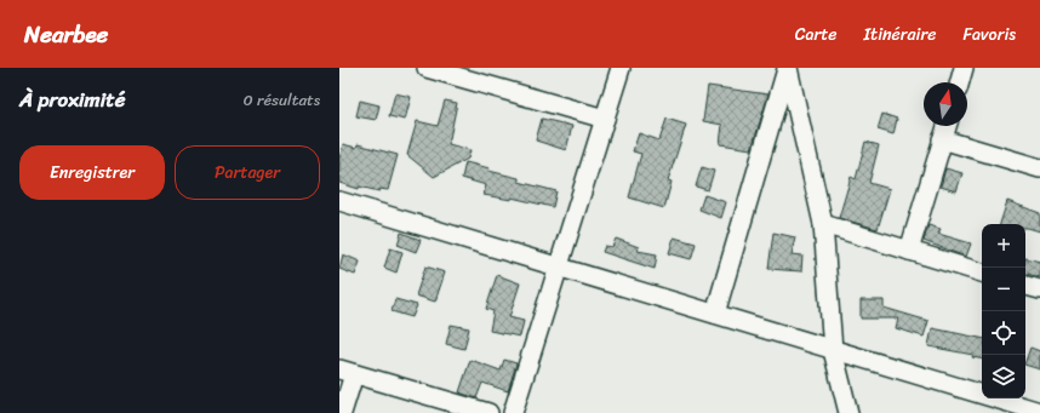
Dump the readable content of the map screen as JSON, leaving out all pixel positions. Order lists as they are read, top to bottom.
{
  "north": "top",
  "page": {
    "header": "Nearbee",
    "nav": ["Carte", "Itinéraire", "Favoris"],
    "heading": ["À proximité", "0 résultats"],
    "buttons": ["Enregistrer", "Partager"],
    "map_buttons": ["+", "−"]
  }
}
